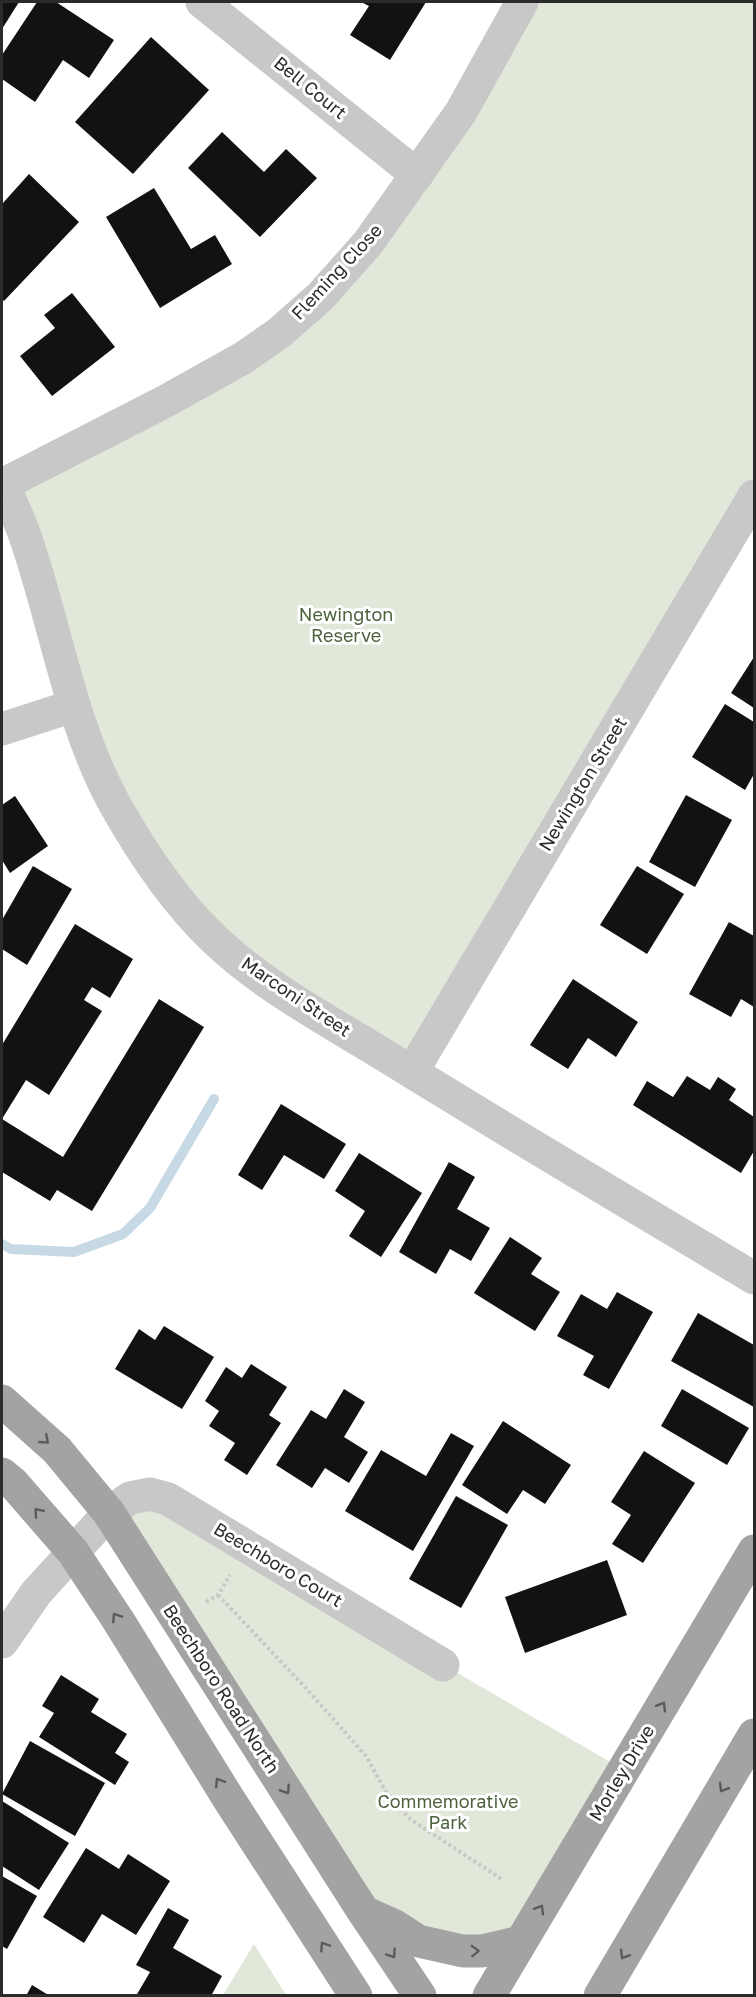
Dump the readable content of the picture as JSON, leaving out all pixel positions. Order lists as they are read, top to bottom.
{
  "streets": {
    "main road": ["Beechboro Road North", "Morley Drive"],
    "street": [
      "Bell Court",
      "Fleming Close",
      "Newington Street",
      "Marconi Street",
      "Beechboro Court"
    ]
  },
  "crossings": [
    ["Bell Court", "Fleming Close"],
    ["Fleming Close", "Marconi Street"],
    ["Newington Street", "Marconi Street"],
    ["Beechboro Court", "Beechboro Road North"]
  ],
  "parks": ["Newington Reserve", "Commemorative Park"]
}
